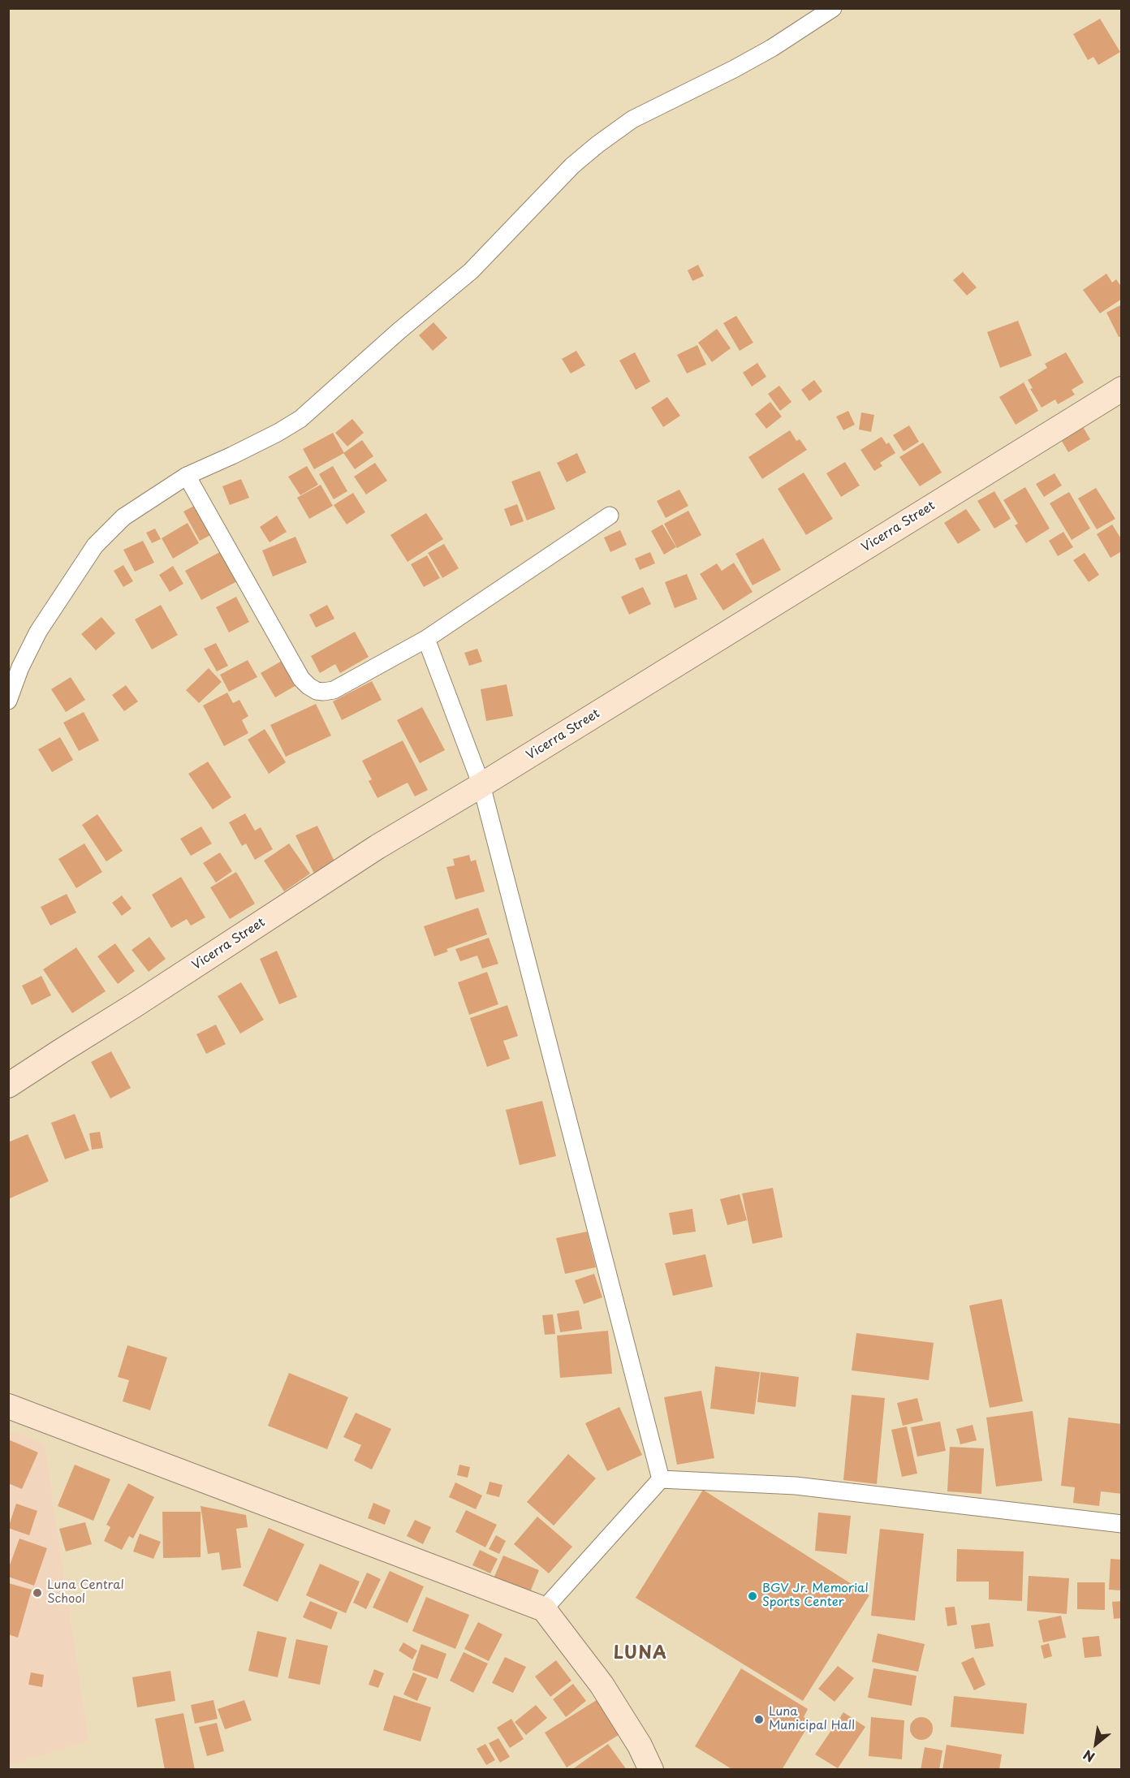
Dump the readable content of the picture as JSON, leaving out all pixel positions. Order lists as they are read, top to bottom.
{
  "streets": {
    "main road": ["Vicerra Street"]
  },
  "districts": ["LUNA"],
  "places": ["Luna Central School", "BGV Jr. Memorial Sports Center", "Luna Municipal Hall"],
  "north": "bottom left"
}
